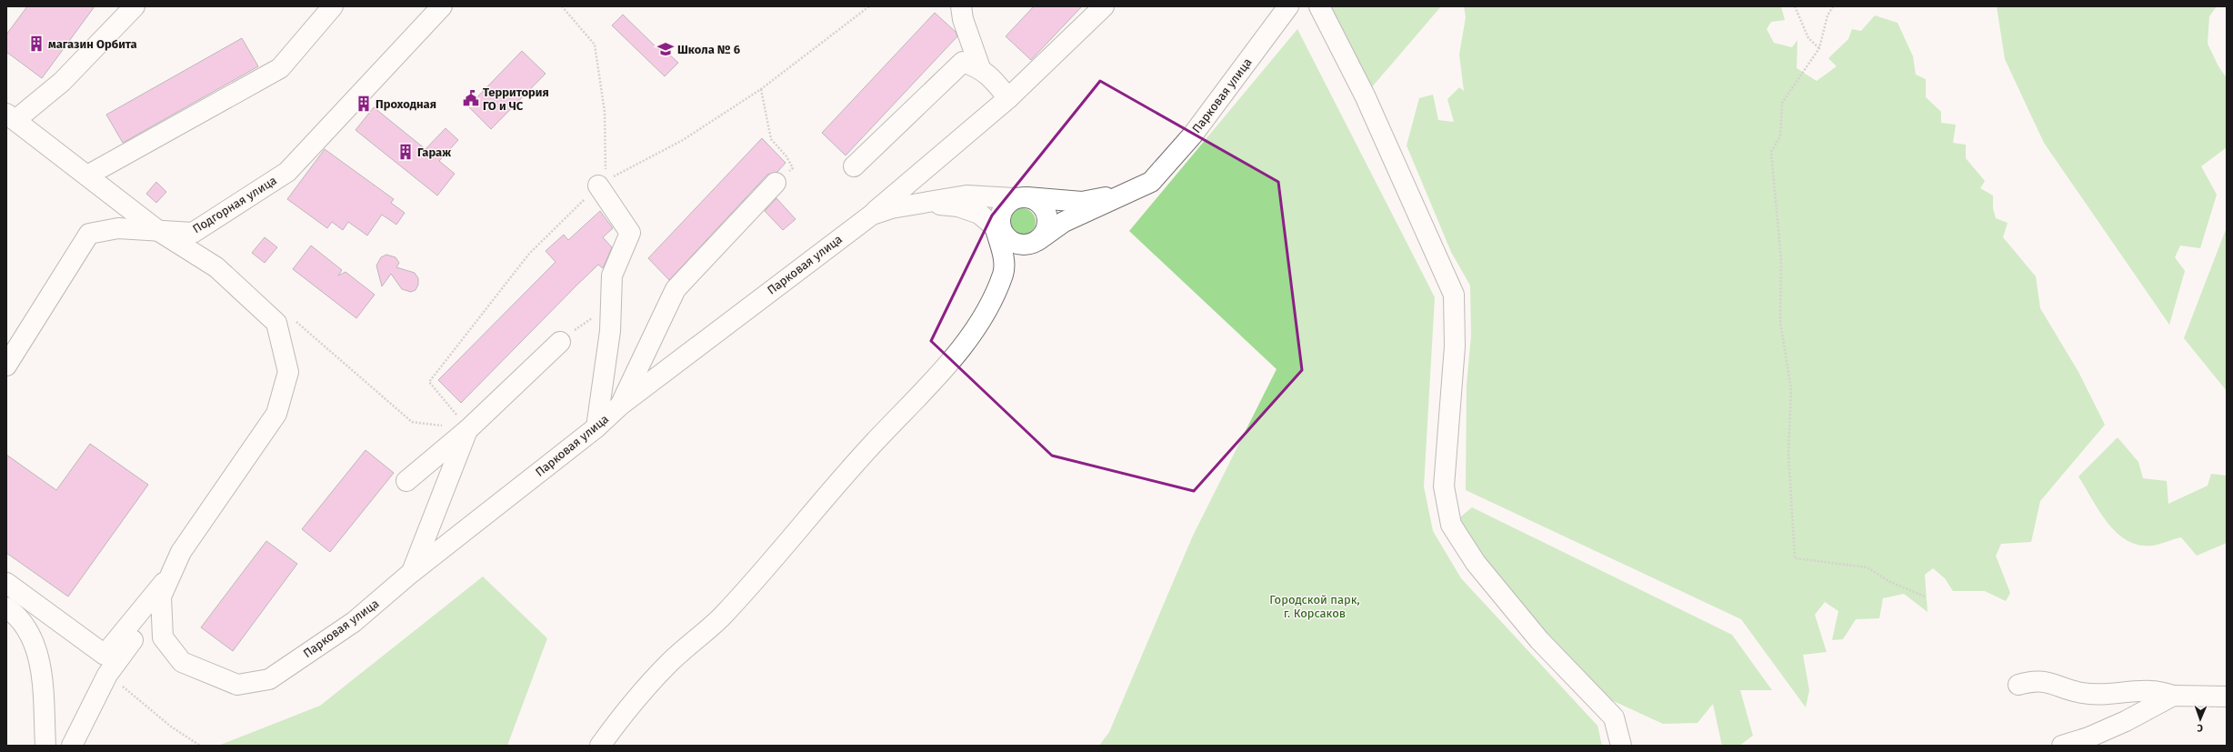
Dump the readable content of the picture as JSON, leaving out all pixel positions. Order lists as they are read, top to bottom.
{
  "streets": {
    "street": ["Парковая улица", "Подгорная улица"]
  },
  "parks": ["Городской парк, г. Корсаков"],
  "places": {
    "building": ["магазин Орбита", "Проходная", "Гараж"],
    "school or university": ["Школа № 6"],
    "public building": ["Территория ГО и ЧС"]
  },
  "north": "bottom"
}
